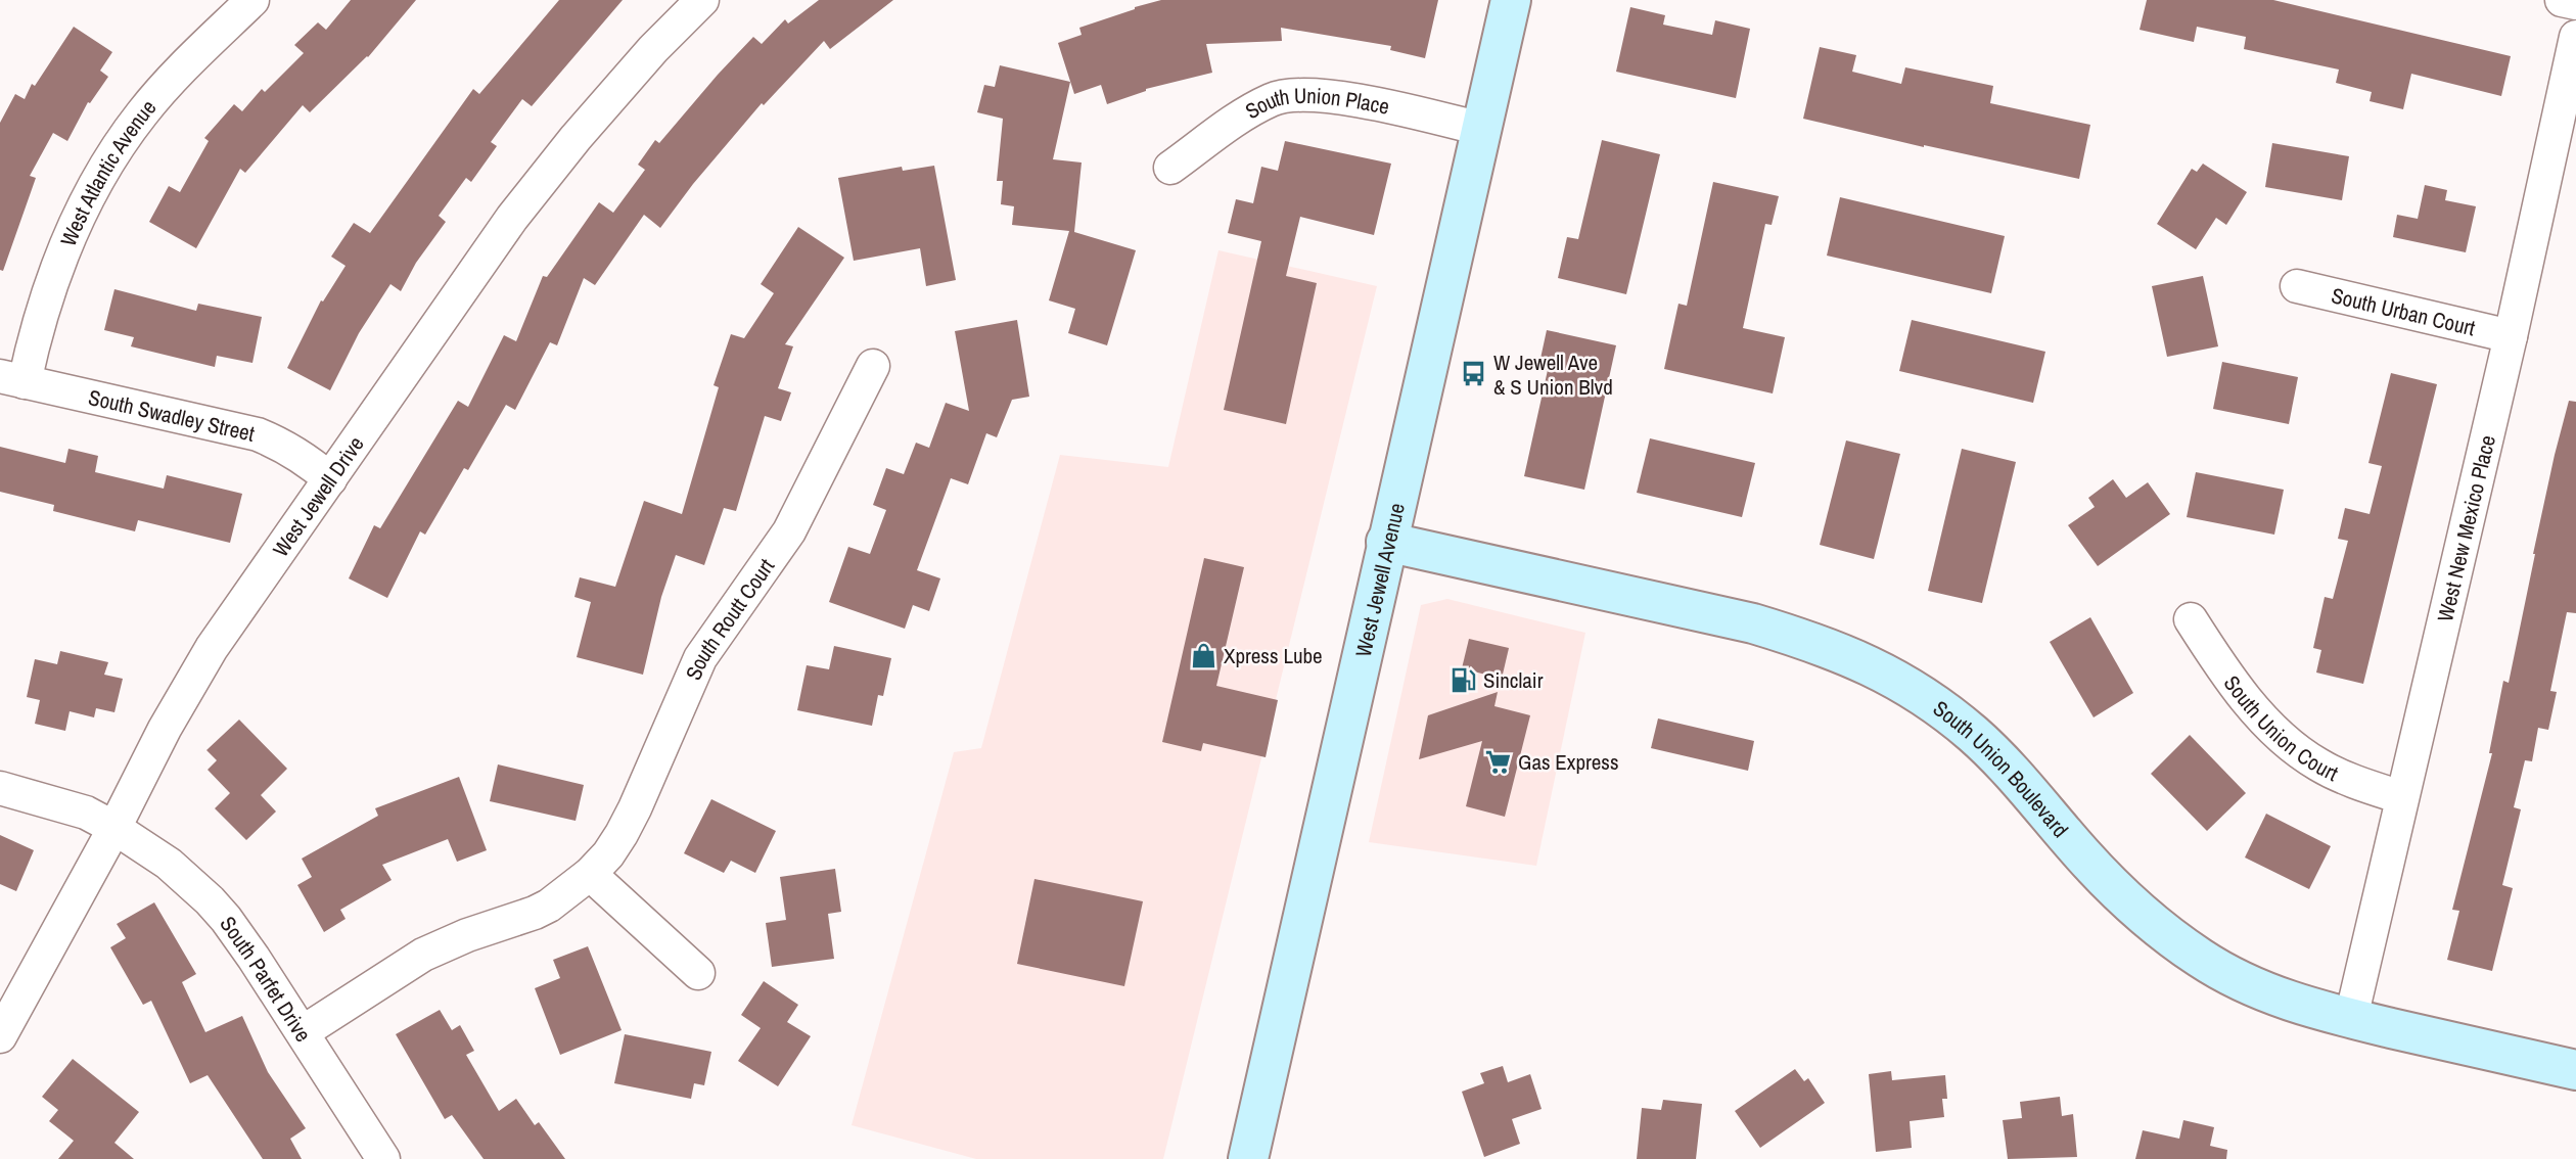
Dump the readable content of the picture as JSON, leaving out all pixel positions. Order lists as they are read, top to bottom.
{
  "streets": {
    "main road": ["West Jewell Avenue", "South Union Boulevard"],
    "street": [
      "South Union Place",
      "West Atlantic Avenue",
      "South Urban Court",
      "South Swadley Street",
      "West Jewell Drive",
      "West New Mexico Place",
      "South Routt Court",
      "South Union Court",
      "South Parfet Drive"
    ]
  },
  "crossings": [
    ["South Union Place", "West Jewell Avenue"],
    ["West Atlantic Avenue", "South Swadley Street"],
    ["South Urban Court", "West New Mexico Place"],
    ["South Swadley Street", "West Jewell Drive"],
    ["West Jewell Drive", "South Parfet Drive"],
    ["West New Mexico Place", "South Union Court"],
    ["West New Mexico Place", "South Union Boulevard"],
    ["West Jewell Avenue", "South Union Boulevard"],
    ["South Routt Court", "South Parfet Drive"]
  ],
  "places": {
    "bus stop": ["W Jewell Ave & S Union Blvd"],
    "shop": ["Xpress Lube"],
    "fuel station": ["Sinclair"],
    "supermarket": ["Gas Express"]
  }
}
